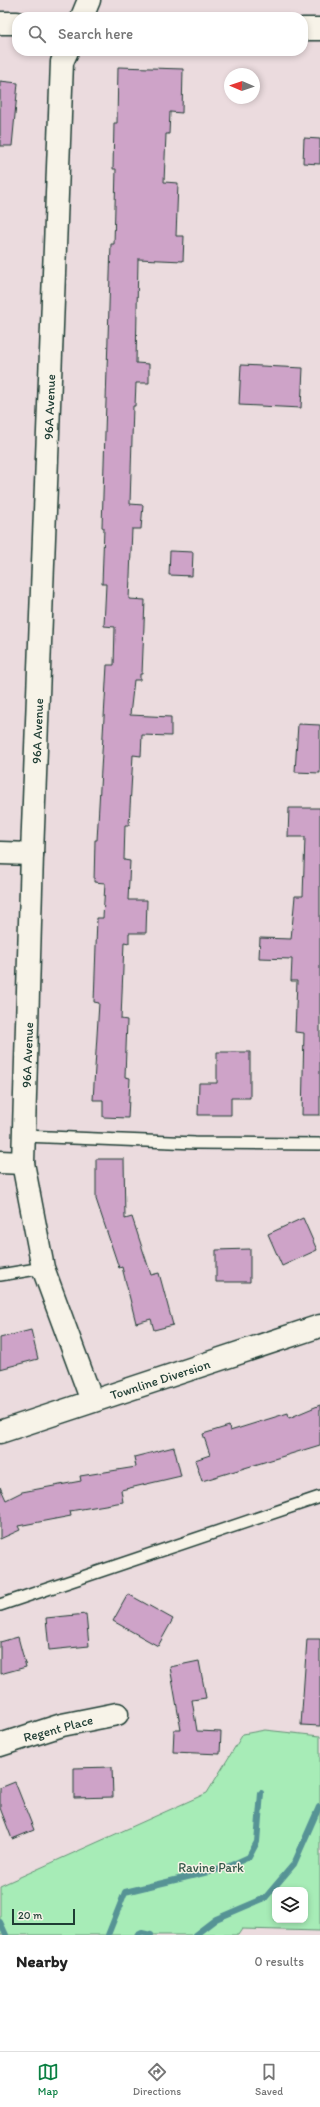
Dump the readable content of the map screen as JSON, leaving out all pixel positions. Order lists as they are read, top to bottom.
{
  "streets": {
    "street": ["96A Avenue", "Townline Diversion", "Regent Place"]
  },
  "crossings": [
    ["96A Avenue", "Townline Diversion"]
  ],
  "parks": ["Ravine Park"],
  "scale_bar": "20 m",
  "north": "left",
  "page": {
    "search": "Search here",
    "scale": "20 m",
    "heading": ["Nearby", "0 results"],
    "nav": ["Map", "Directions", "Saved"]
  }
}
